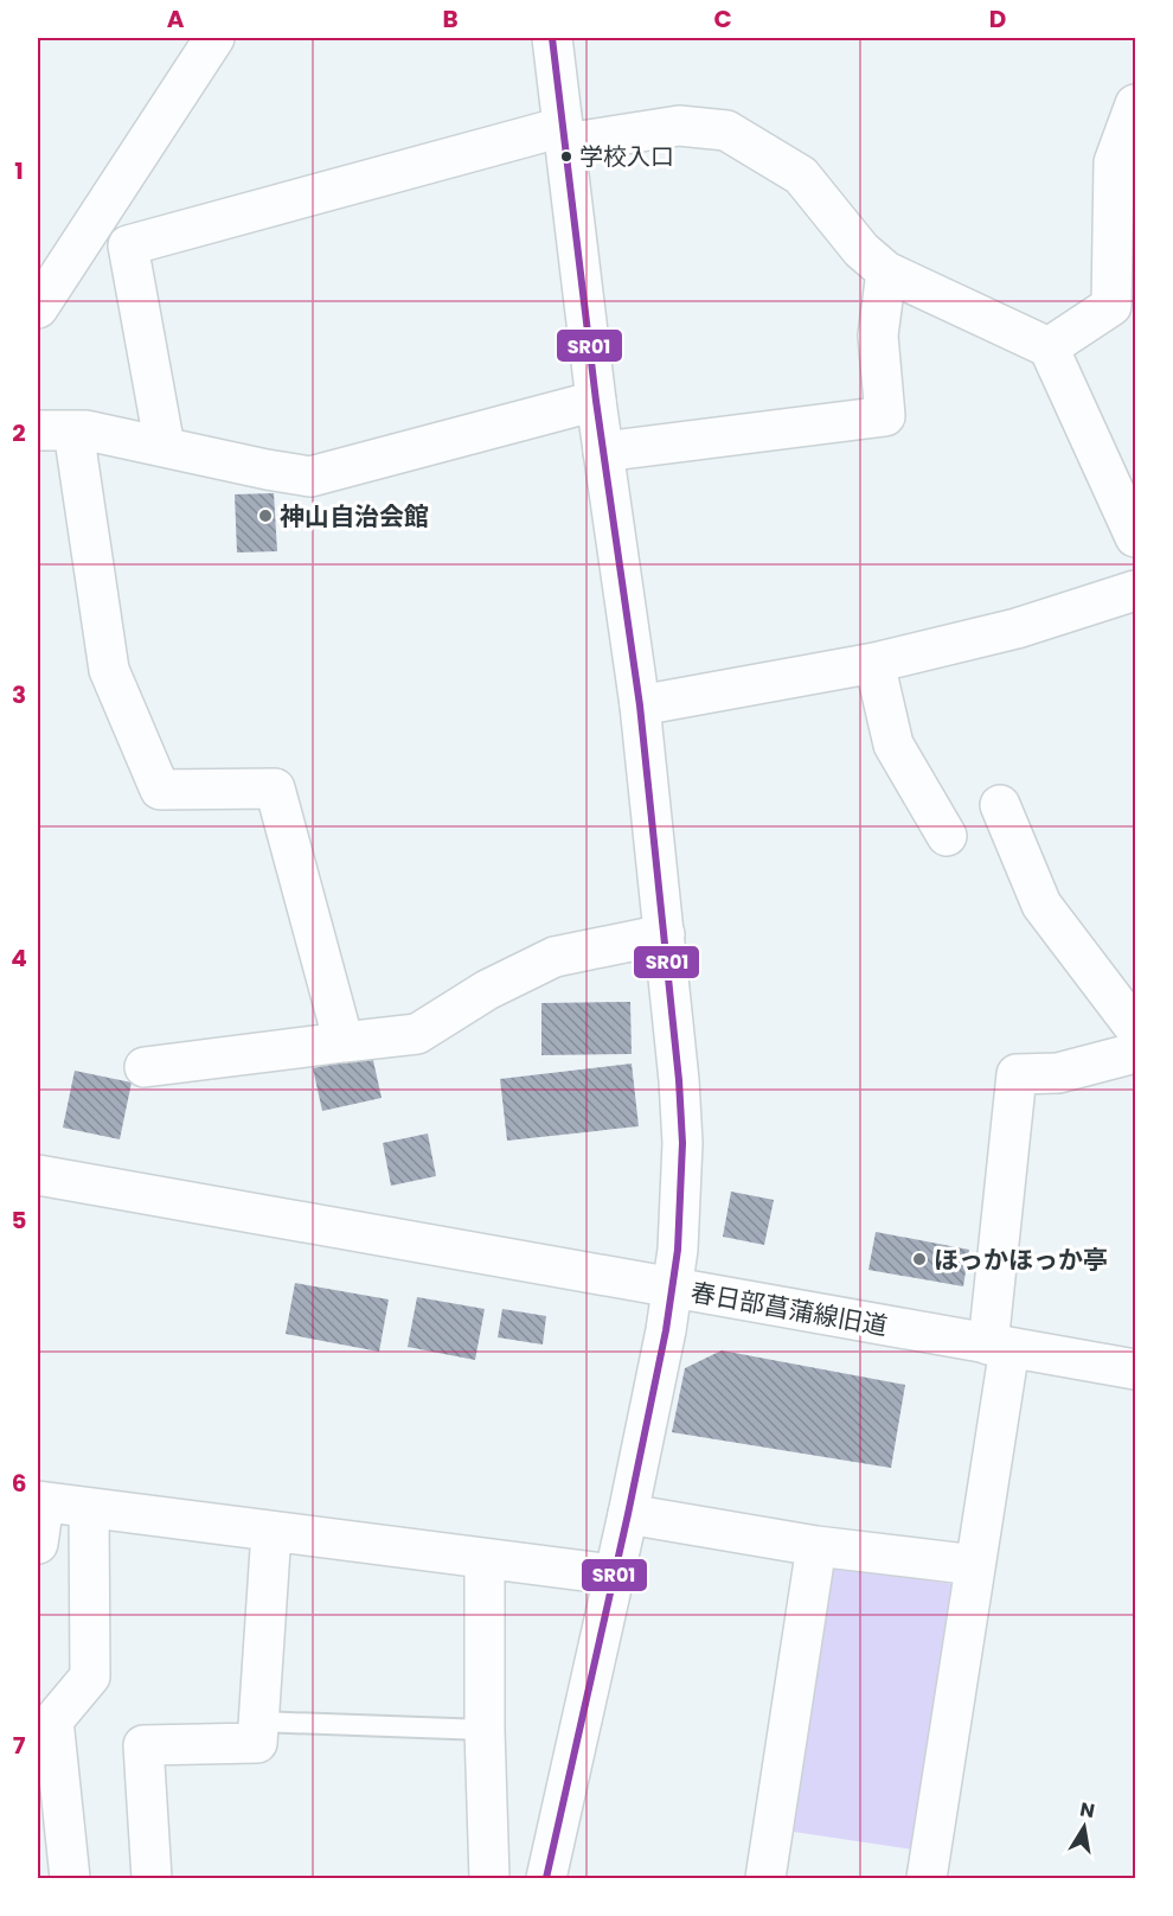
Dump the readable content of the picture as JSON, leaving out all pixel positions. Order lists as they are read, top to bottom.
{
  "streets": {
    "street": ["春日部菖蒲線旧道"]
  },
  "places": ["学校入口", "神山自治会館", "ほっかほっか亭"],
  "lines": ["transit line SR01"],
  "north": "top",
  "grid": {
    "columns": [
      "A",
      "B",
      "C",
      "D"
    ],
    "rows": [
      "1",
      "2",
      "3",
      "4",
      "5",
      "6",
      "7"
    ]
  }
}
